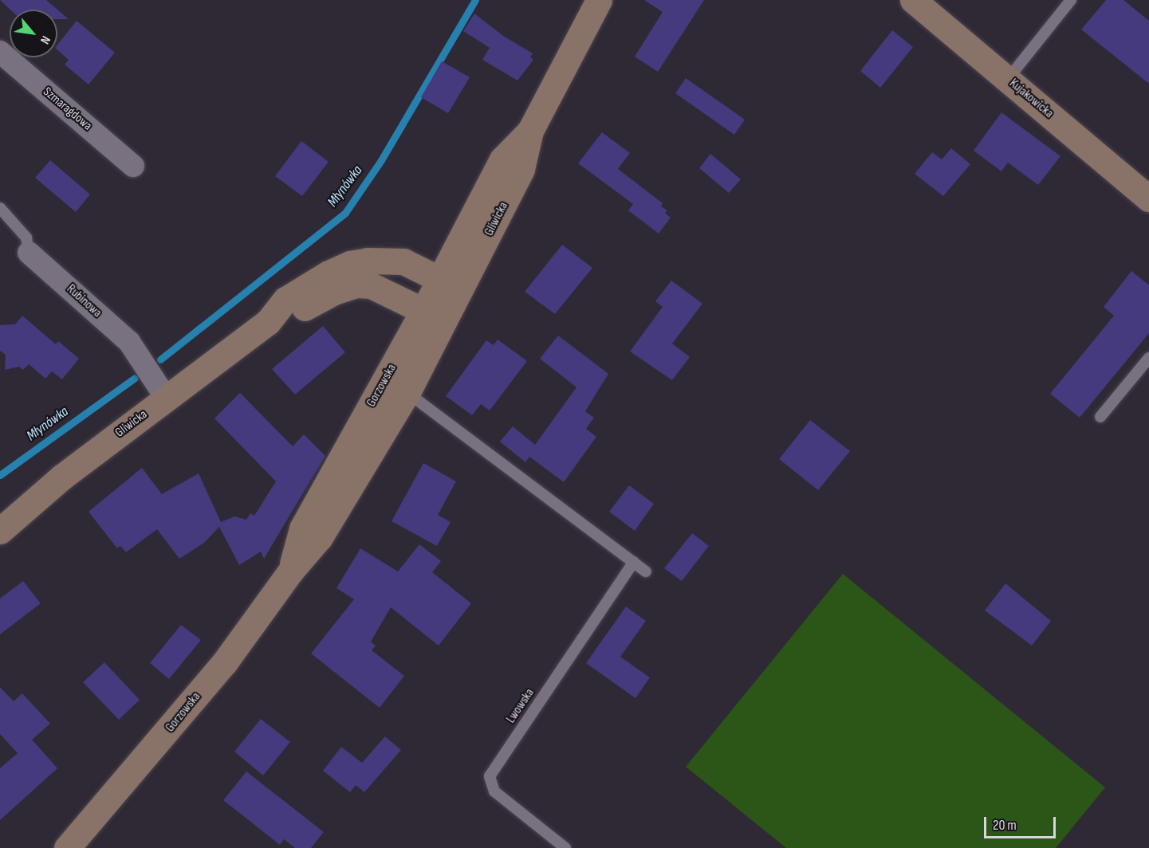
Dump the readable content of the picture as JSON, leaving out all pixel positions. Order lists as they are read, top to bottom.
{
  "streets": {
    "main road": ["Kujakowicka", "Gliwicka", "Gorzowska"],
    "street": ["Szmaragdowa", "Rubinowa"],
    "lane": ["Lwowska"]
  },
  "crossings": [
    ["Gliwicka", "Rubinowa"],
    ["Gliwicka", "Gorzowska"]
  ],
  "water": ["Młynówka"],
  "scale_bar": "20 m",
  "north": "bottom right"
}
